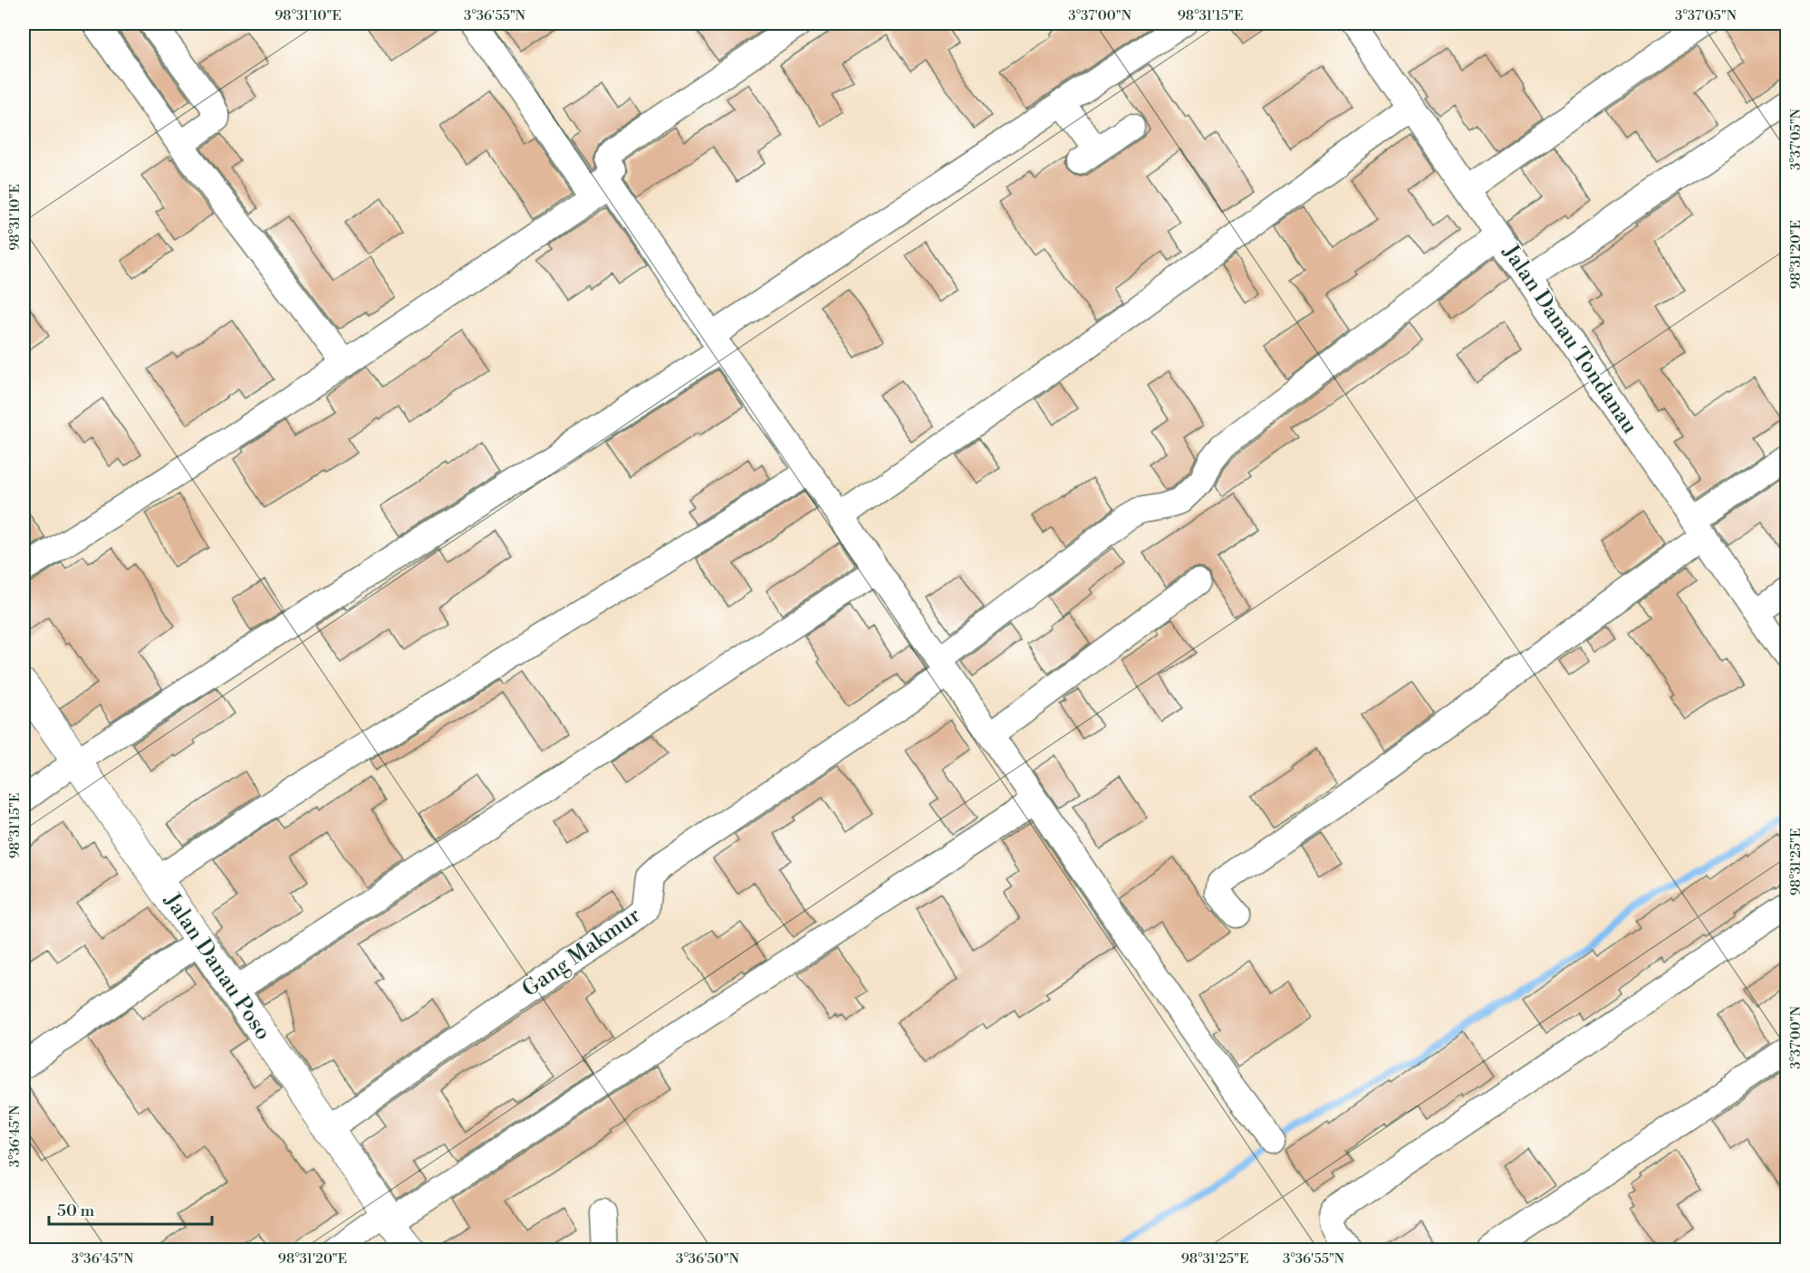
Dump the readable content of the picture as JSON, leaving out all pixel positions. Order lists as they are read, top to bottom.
{
  "streets": {
    "street": ["Jalan Danau Tondanau", "Gang Makmur", "Jalan Danau Poso"]
  },
  "crossings": [
    ["Jalan Danau Tondanau", "Gang Makmur"],
    ["Gang Makmur", "Jalan Danau Poso"]
  ],
  "scale_bar": "50 m",
  "coordinates": [
    "98°31'10\"E",
    "3°36'55\"N",
    "3°37'00\"N",
    "98°31'15\"E",
    "3°37'05\"N",
    "98°31'20\"E",
    "98°31'25\"E",
    "3°36'45\"N",
    "3°36'50\"N"
  ]
}
